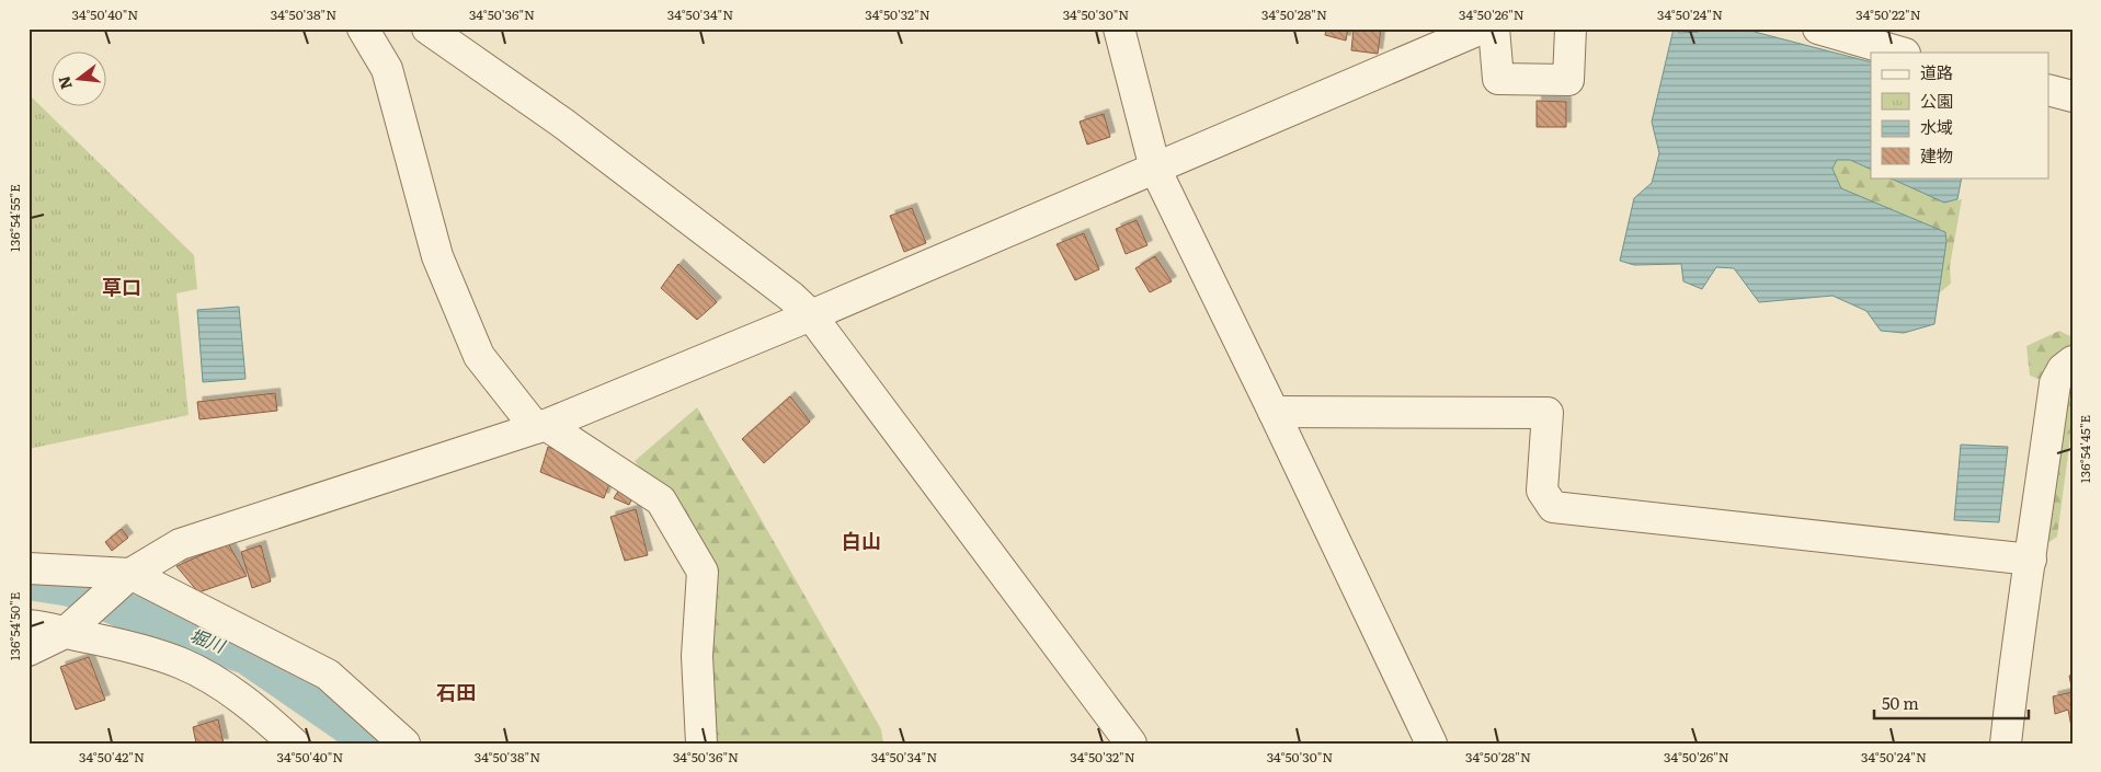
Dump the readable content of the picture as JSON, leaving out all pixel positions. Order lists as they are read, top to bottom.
{
  "districts": ["草口", "白山", "石田"],
  "water": ["堀川"],
  "legend": [
    "道路",
    "公園",
    "水域",
    "建物"
  ],
  "scale_bar": "50 m",
  "north": "left",
  "coordinates": [
    "34°50'40\"N",
    "34°50'38\"N",
    "34°50'36\"N",
    "34°50'34\"N",
    "34°50'32\"N",
    "34°50'30\"N",
    "34°50'28\"N",
    "34°50'26\"N",
    "34°50'24\"N",
    "34°50'22\"N",
    "136°54'55\"E",
    "136°54'45\"E",
    "136°54'50\"E",
    "34°50'42\"N"
  ]
}
